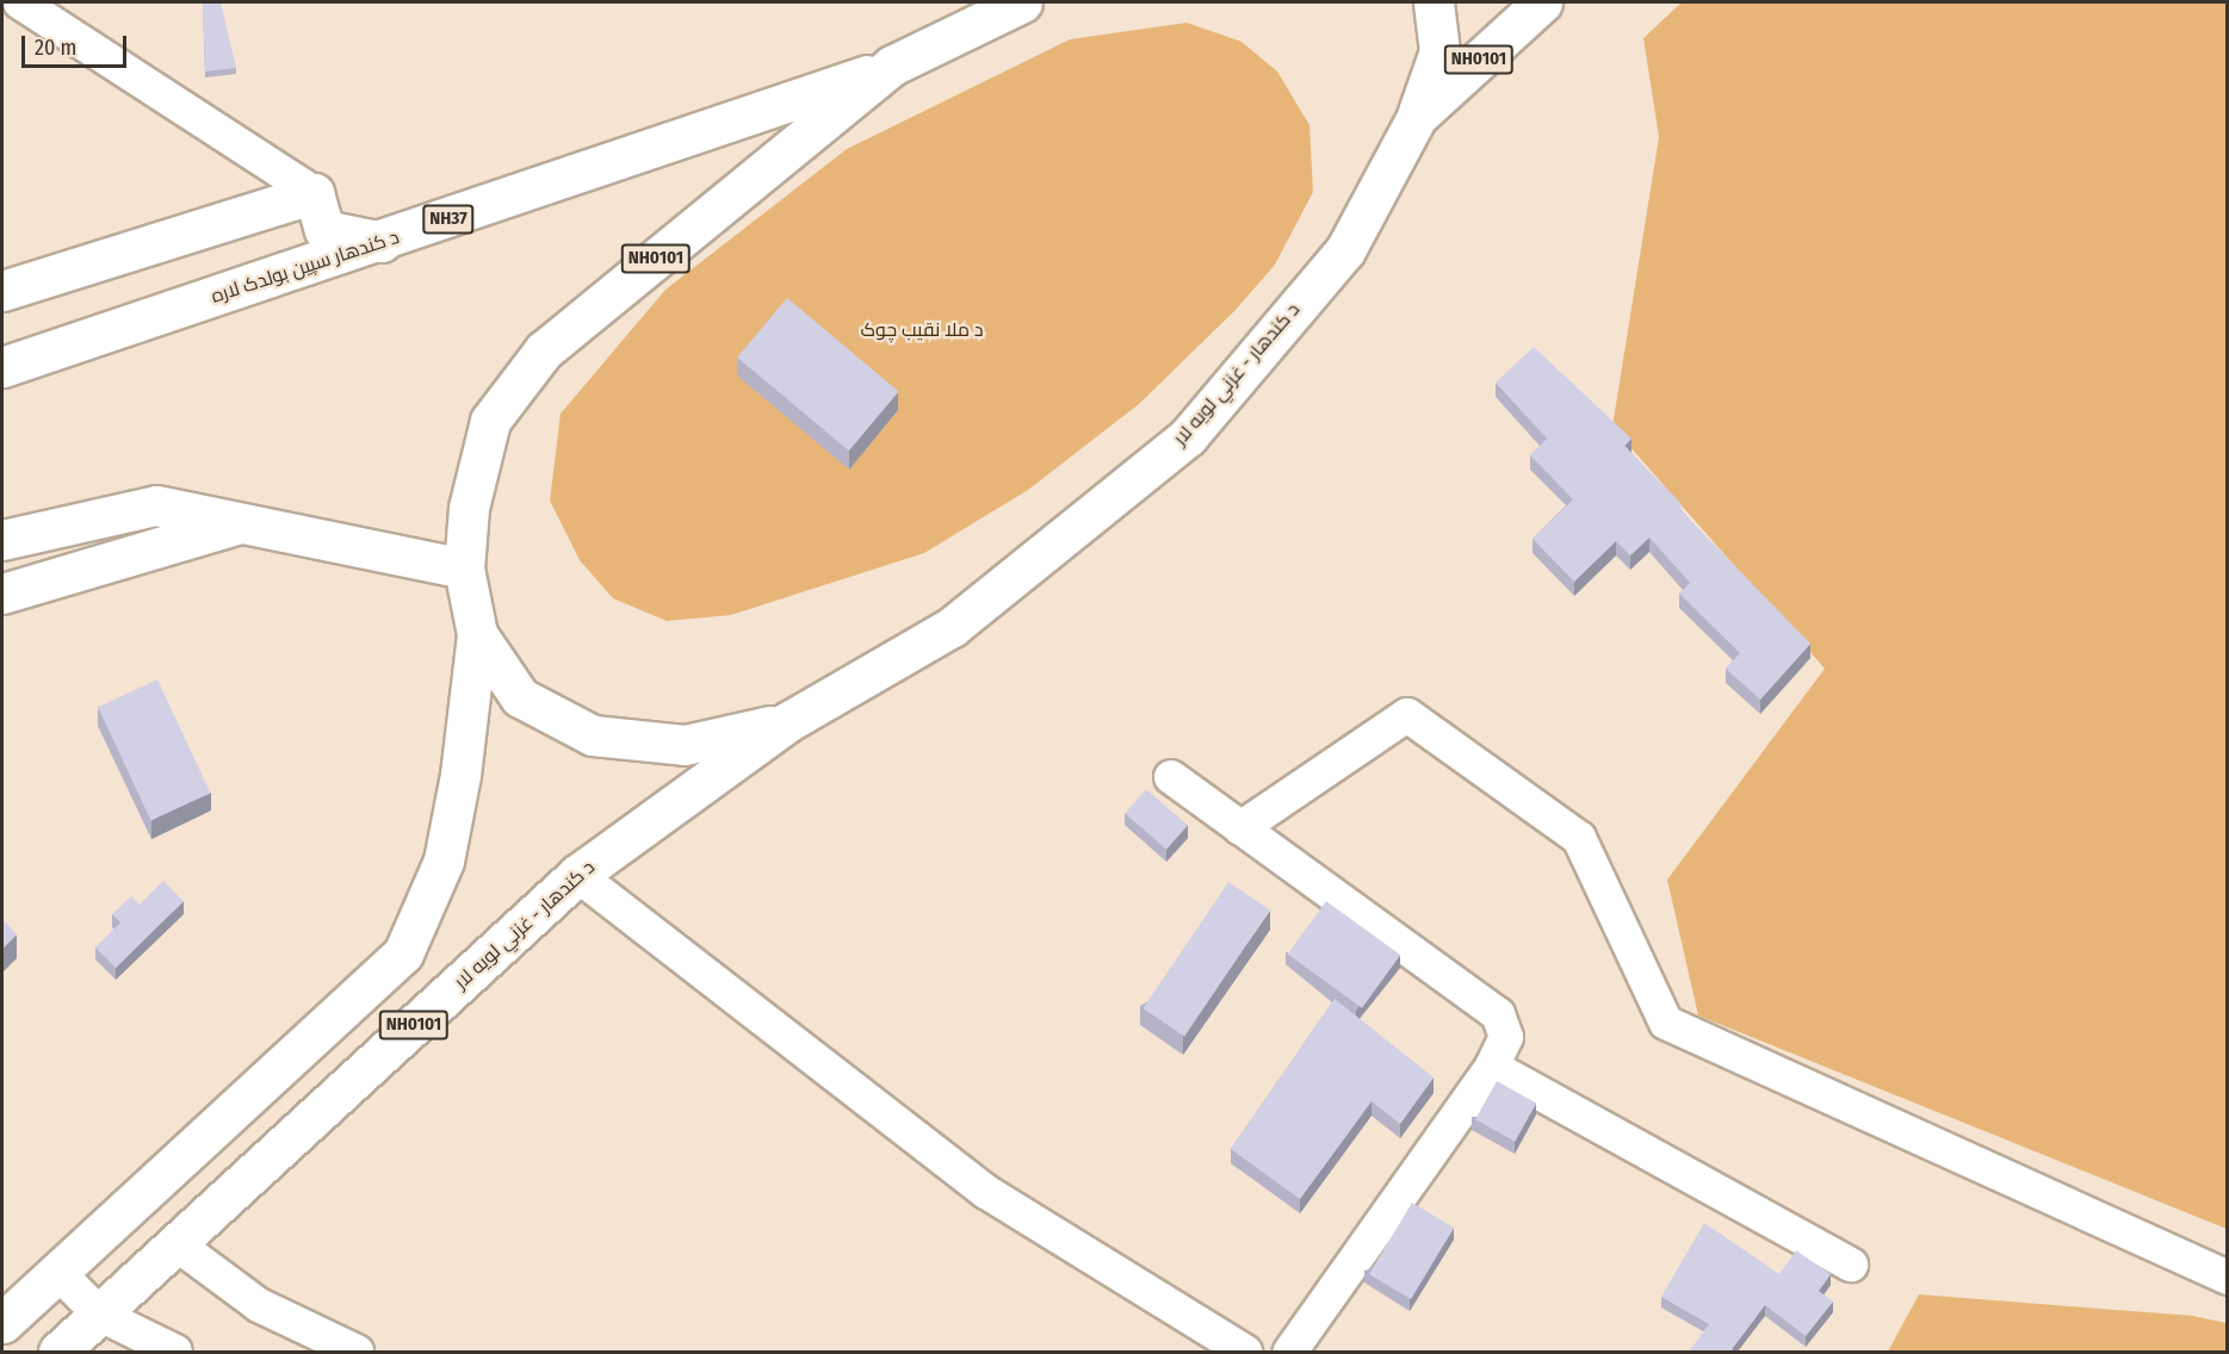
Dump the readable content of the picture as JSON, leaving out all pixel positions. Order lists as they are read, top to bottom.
{
  "streets": {
    "main road": [
      "NH0101",
      "NH37",
      "د کندهار سپین بولدک لاره",
      "د کندهار - غزني لويه لار"
    ]
  },
  "crossings": [
    ["NH0101", "د کندهار - غزني لويه لار"],
    ["د کندهار سپین بولدک لاره", "د کندهار - غزني لويه لار"]
  ],
  "parks": ["د ملا نقيب چوک"],
  "scale_bar": "20 m"
}
